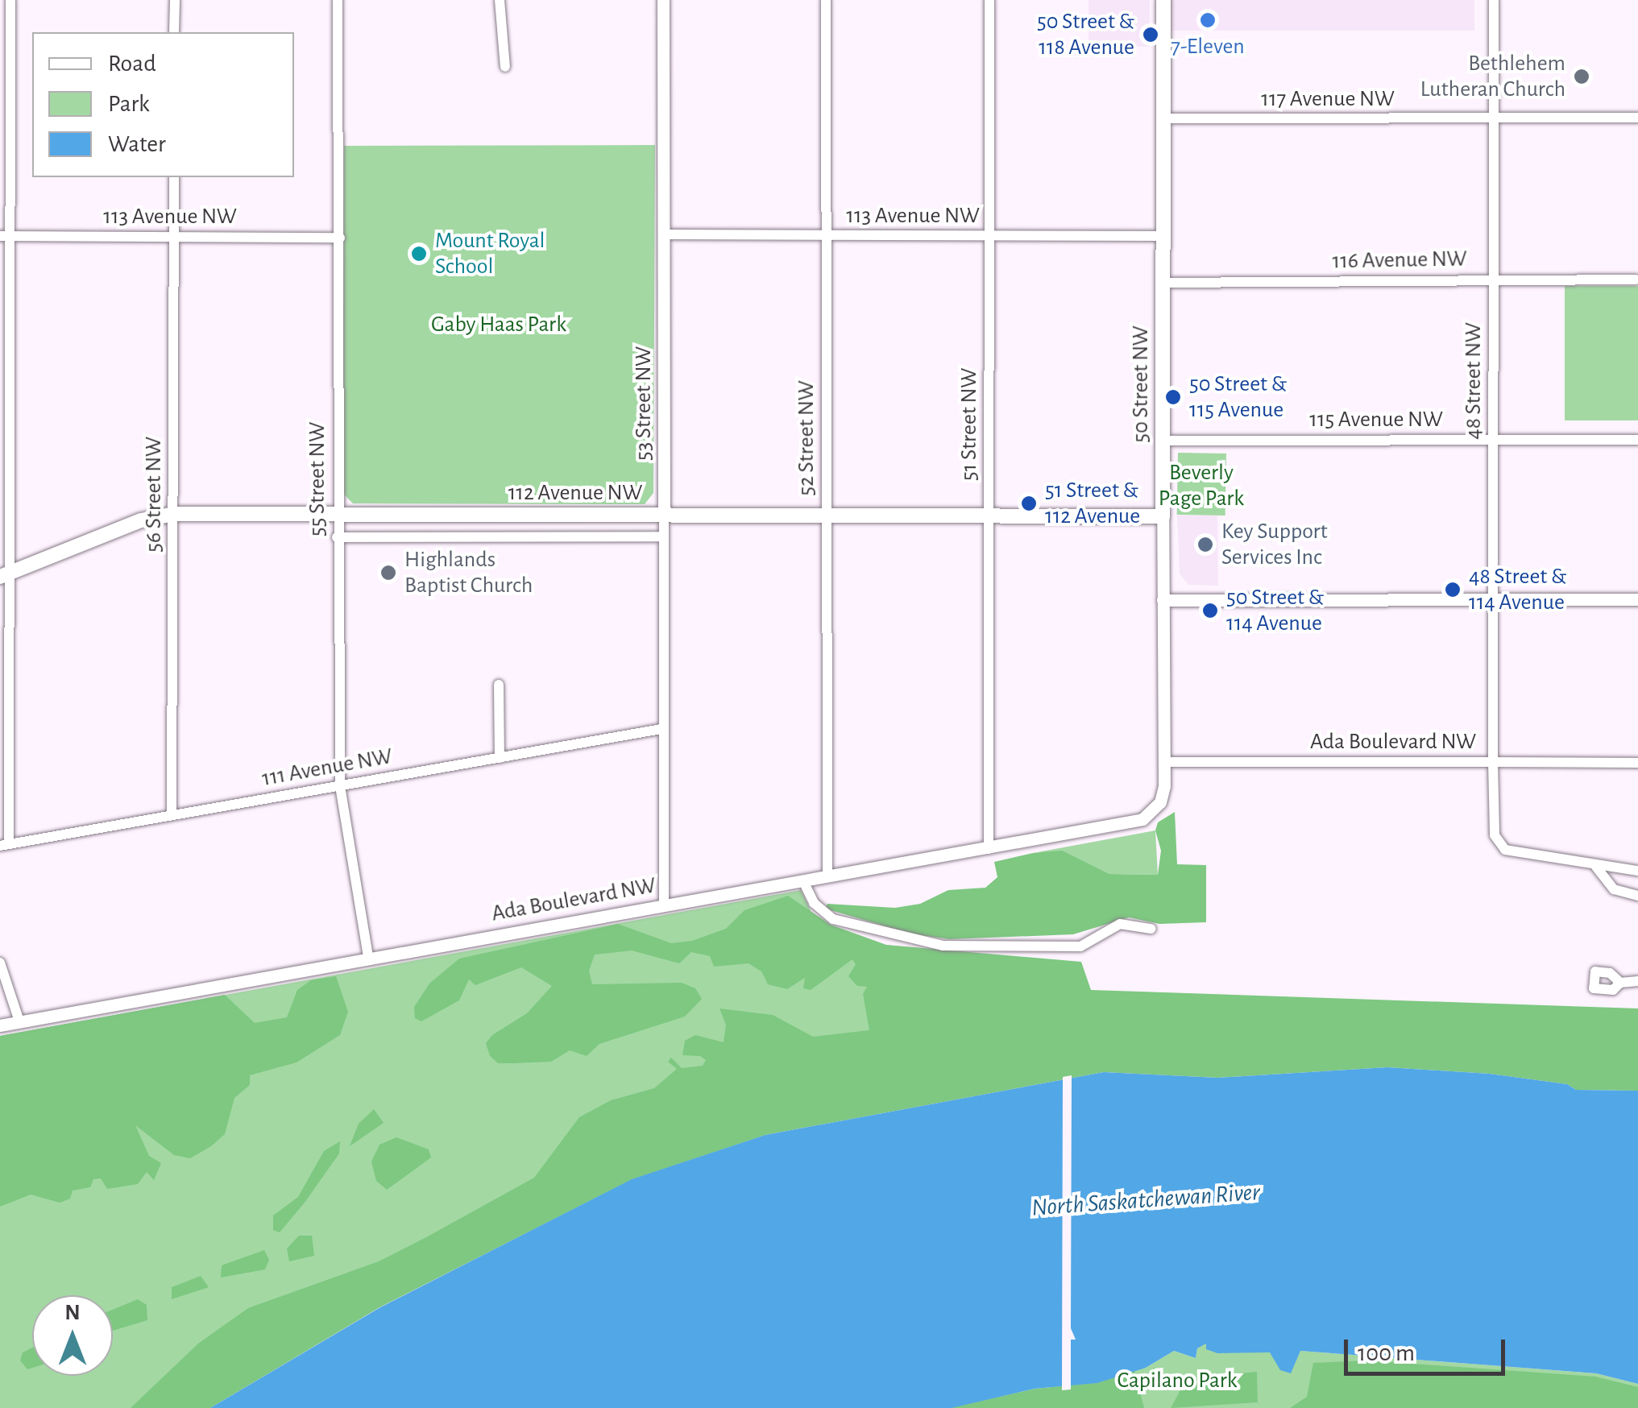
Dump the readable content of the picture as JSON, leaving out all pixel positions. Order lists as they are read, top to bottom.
{
  "streets": {
    "main road": ["50 Street NW", "112 Avenue NW"],
    "street": [
      "117 Avenue NW",
      "113 Avenue NW",
      "116 Avenue NW",
      "48 Street NW",
      "53 Street NW",
      "115 Avenue NW",
      "51 Street NW",
      "52 Street NW",
      "55 Street NW",
      "56 Street NW",
      "Ada Boulevard NW",
      "111 Avenue NW"
    ]
  },
  "crossings": [
    ["117 Avenue NW", "48 Street NW"],
    ["117 Avenue NW", "50 Street NW"],
    ["113 Avenue NW", "50 Street NW"],
    ["113 Avenue NW", "53 Street NW"],
    ["113 Avenue NW", "51 Street NW"],
    ["113 Avenue NW", "52 Street NW"],
    ["113 Avenue NW", "55 Street NW"],
    ["113 Avenue NW", "56 Street NW"],
    ["116 Avenue NW", "48 Street NW"],
    ["116 Avenue NW", "50 Street NW"],
    ["48 Street NW", "115 Avenue NW"],
    ["48 Street NW", "Ada Boulevard NW"],
    ["50 Street NW", "115 Avenue NW"],
    ["50 Street NW", "112 Avenue NW"],
    ["50 Street NW", "Ada Boulevard NW"],
    ["53 Street NW", "112 Avenue NW"],
    ["53 Street NW", "Ada Boulevard NW"],
    ["53 Street NW", "111 Avenue NW"],
    ["51 Street NW", "112 Avenue NW"],
    ["51 Street NW", "Ada Boulevard NW"],
    ["52 Street NW", "112 Avenue NW"],
    ["52 Street NW", "Ada Boulevard NW"],
    ["55 Street NW", "112 Avenue NW"],
    ["55 Street NW", "Ada Boulevard NW"],
    ["55 Street NW", "111 Avenue NW"],
    ["112 Avenue NW", "56 Street NW"],
    ["56 Street NW", "111 Avenue NW"]
  ],
  "water": ["North Saskatchewan River"],
  "parks": ["Gaby Haas Park", "Beverly Page Park", "Capilano Park"],
  "places": [
    "7-Eleven",
    "50 Street & 118 Avenue",
    "Bethlehem Lutheran Church",
    "Mount Royal School",
    "50 Street & 115 Avenue",
    "51 Street & 112 Avenue",
    "Key Support Services Inc",
    "Highlands Baptist Church",
    "48 Street & 114 Avenue",
    "50 Street & 114 Avenue"
  ],
  "legend": ["Road", "Park", "Water"],
  "scale_bar": "100 m",
  "north": "top"
}
